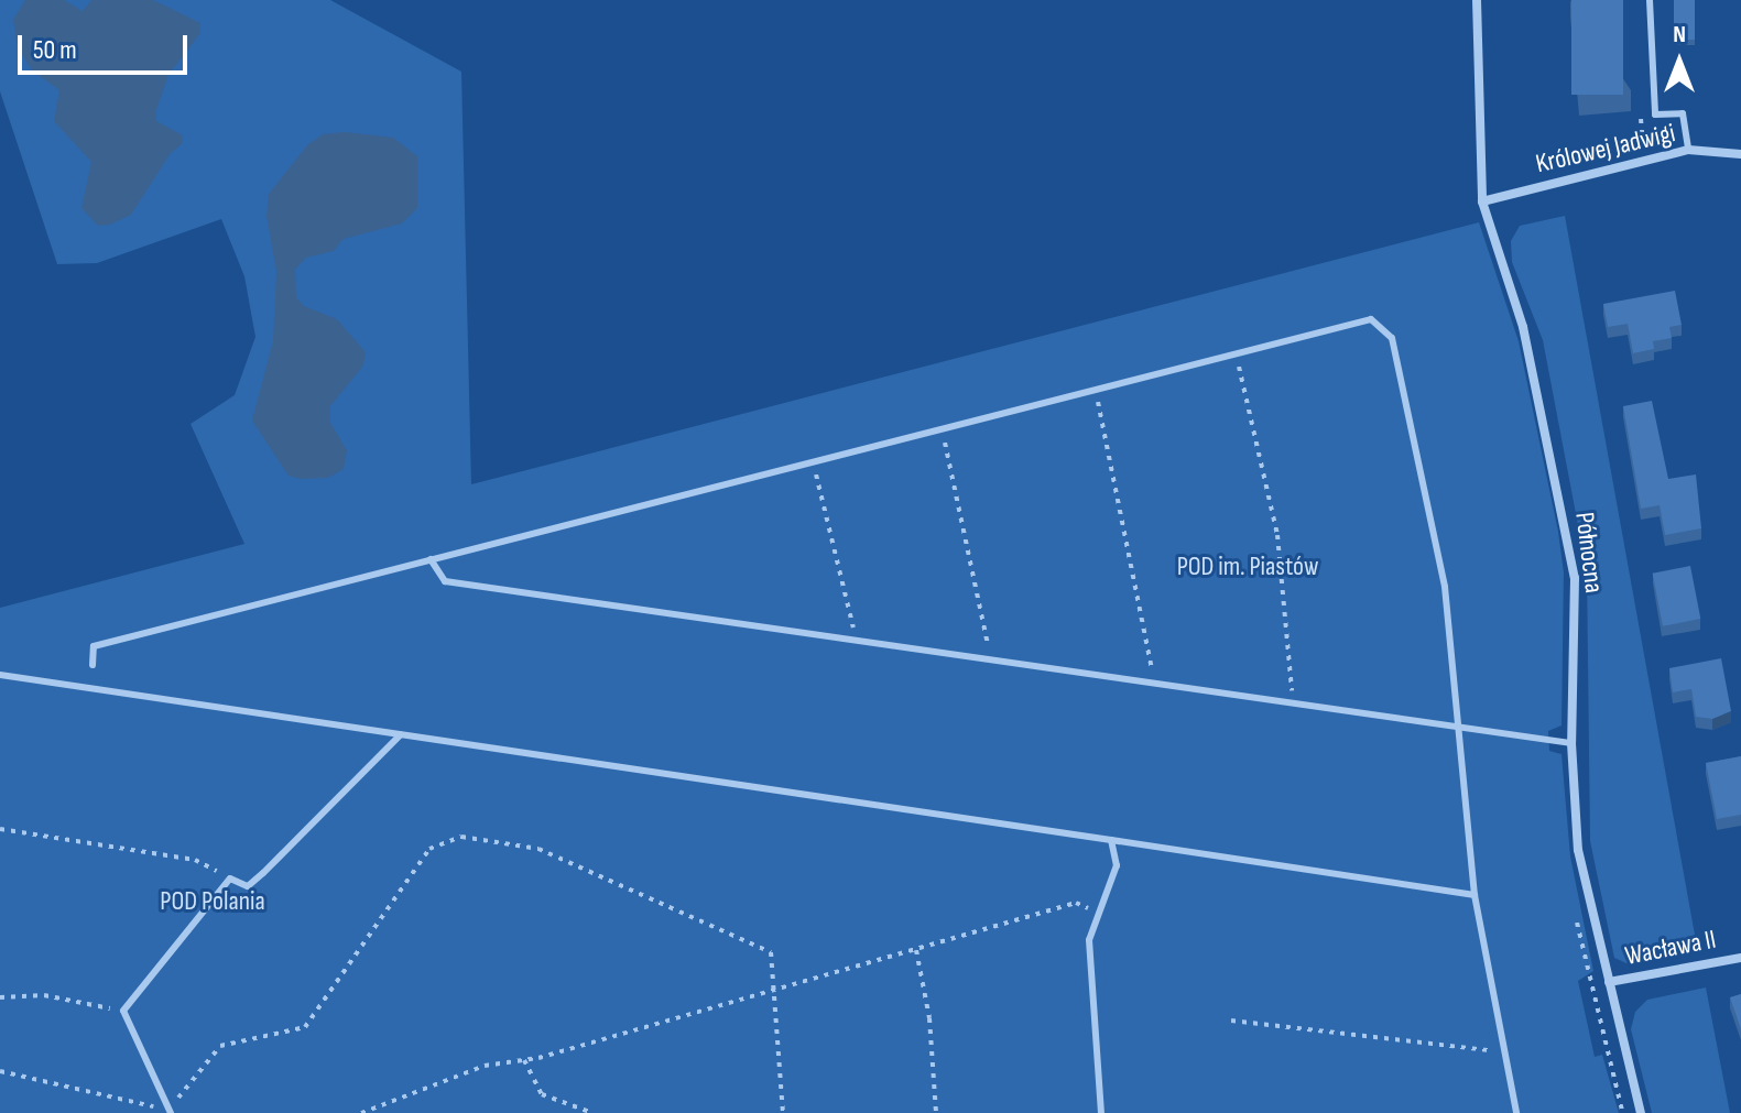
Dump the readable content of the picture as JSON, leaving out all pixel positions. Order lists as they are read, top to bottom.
{
  "streets": {
    "street": ["Królowej Jadwigi", "Północna", "Wacława II"]
  },
  "crossings": [
    ["Królowej Jadwigi", "Północna"],
    ["Północna", "Wacława II"]
  ],
  "parks": ["POD im. Piastów", "POD Polania"],
  "scale_bar": "50 m",
  "north": "top"
}
